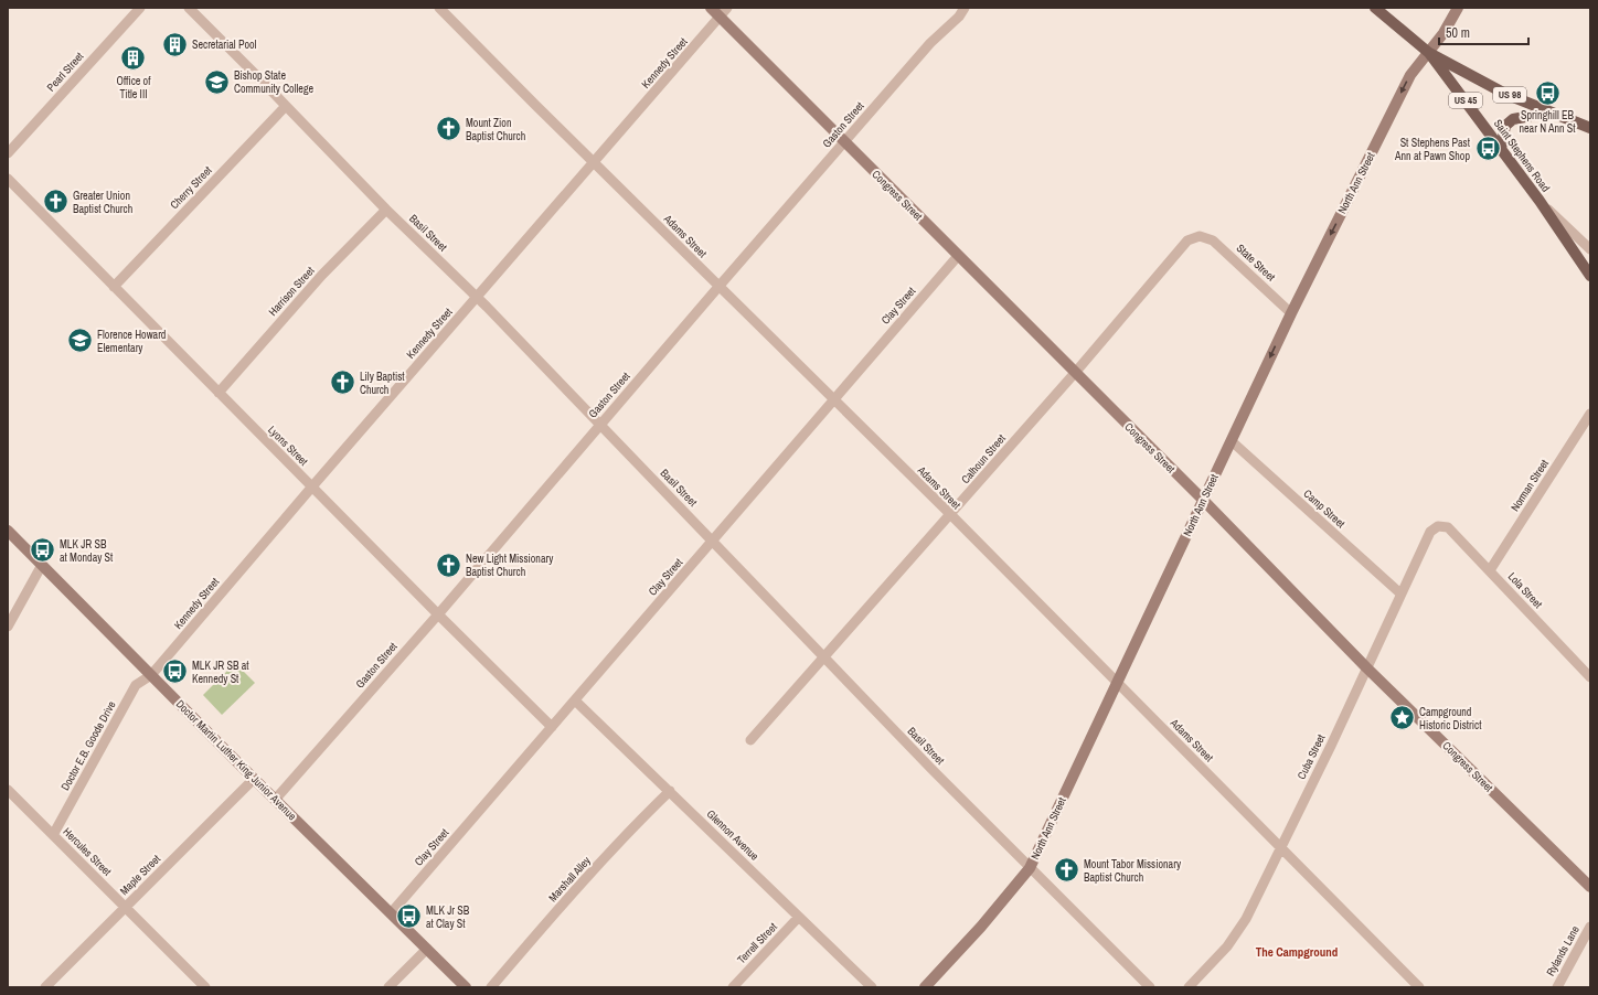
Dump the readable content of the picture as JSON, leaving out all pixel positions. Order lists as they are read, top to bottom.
{
  "streets": {
    "main road": ["US 98", "US 45", "Saint Stephens Road"],
    "street": [
      "Kennedy Street",
      "Pearl Street",
      "Gaston Street",
      "North Ann Street",
      "Cherry Street",
      "Congress Street",
      "Basil Street",
      "Adams Street",
      "State Street",
      "Harrison Street",
      "Clay Street",
      "Lyons Street",
      "Calhoun Street",
      "Norman Street",
      "Camp Street",
      "Lola Street",
      "Doctor E.B. Goode Drive",
      "Cuba Street",
      "Doctor Martin Luther King Junior Avenue",
      "Glennon Avenue",
      "Hercules Street",
      "Maple Street",
      "Marshall Alley",
      "Terrell Street",
      "Rylands Lane"
    ]
  },
  "crossings": [
    ["Kennedy Street", "Congress Street"],
    ["Kennedy Street", "Basil Street"],
    ["Kennedy Street", "Adams Street"],
    ["Kennedy Street", "Lyons Street"],
    ["Kennedy Street", "Doctor E.B. Goode Drive"],
    ["Kennedy Street", "Doctor Martin Luther King Junior Avenue"],
    ["US 98", "Saint Stephens Road"],
    ["US 98", "North Ann Street"],
    ["Gaston Street", "Congress Street"],
    ["Gaston Street", "Basil Street"],
    ["Gaston Street", "Adams Street"],
    ["Gaston Street", "Lyons Street"],
    ["Gaston Street", "Doctor Martin Luther King Junior Avenue"],
    ["Saint Stephens Road", "North Ann Street"],
    ["North Ann Street", "Congress Street"],
    ["North Ann Street", "Basil Street"],
    ["North Ann Street", "Adams Street"],
    ["North Ann Street", "State Street"],
    ["North Ann Street", "Camp Street"],
    ["Cherry Street", "Basil Street"],
    ["Cherry Street", "Lyons Street"],
    ["Congress Street", "Clay Street"],
    ["Congress Street", "Calhoun Street"],
    ["Congress Street", "Cuba Street"],
    ["Basil Street", "Harrison Street"],
    ["Basil Street", "Clay Street"],
    ["Basil Street", "Calhoun Street"],
    ["Adams Street", "Clay Street"],
    ["Adams Street", "Calhoun Street"],
    ["Adams Street", "Cuba Street"],
    ["State Street", "Calhoun Street"],
    ["Harrison Street", "Lyons Street"],
    ["Clay Street", "Lyons Street"],
    ["Clay Street", "Doctor Martin Luther King Junior Avenue"],
    ["Clay Street", "Glennon Avenue"],
    ["Norman Street", "Lola Street"],
    ["Camp Street", "Cuba Street"],
    ["Lola Street", "Cuba Street"],
    ["Doctor E.B. Goode Drive", "Doctor Martin Luther King Junior Avenue"],
    ["Doctor E.B. Goode Drive", "Hercules Street"],
    ["Doctor Martin Luther King Junior Avenue", "Maple Street"],
    ["Glennon Avenue", "Marshall Alley"],
    ["Glennon Avenue", "Terrell Street"],
    ["Hercules Street", "Maple Street"]
  ],
  "one_way": ["North Ann Street"],
  "districts": ["The Campground"],
  "places": {
    "building": ["Secretarial Pool", "Office of Title III"],
    "school or university": ["Bishop State Community College", "Florence Howard Elementary"],
    "bus stop": [
      "Springhill EB near N Ann St",
      "St Stephens Past Ann at Pawn Shop",
      "MLK JR SB at Monday St",
      "MLK JR SB at Kennedy St",
      "MLK Jr SB at Clay St"
    ],
    "church": [
      "Mount Zion Baptist Church",
      "Greater Union Baptist Church",
      "Lily Baptist Church",
      "New Light Missionary Baptist Church",
      "Mount Tabor Missionary Baptist Church"
    ],
    "place": ["Campground Historic District"]
  },
  "scale_bar": "50 m"
}
